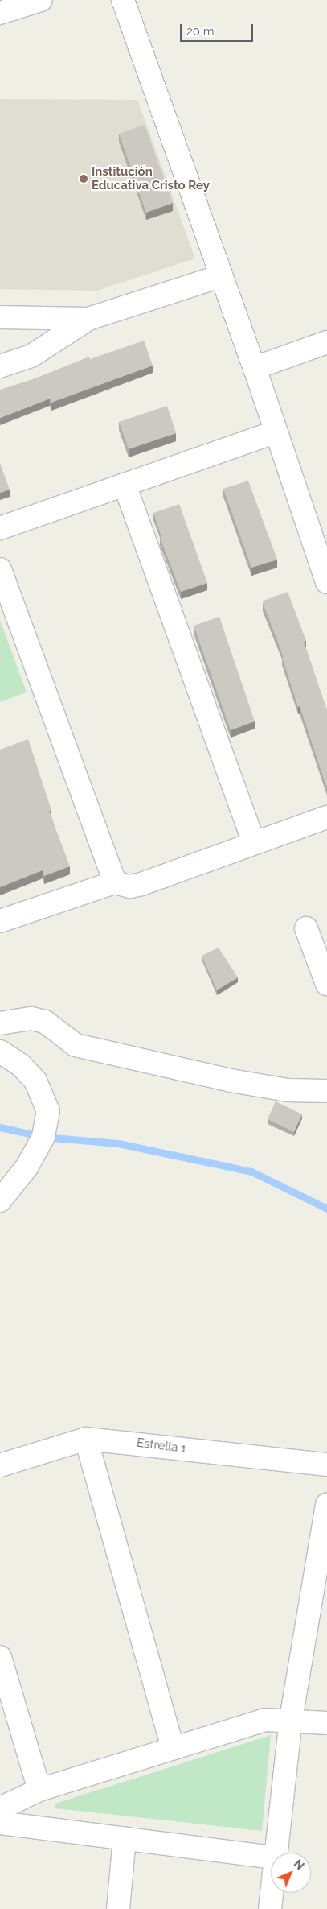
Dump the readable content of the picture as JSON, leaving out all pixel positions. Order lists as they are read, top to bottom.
{
  "streets": {
    "street": ["Estrella 1"]
  },
  "places": ["Institución Educativa Cristo Rey"],
  "scale_bar": "20 m",
  "north": "top right"
}
